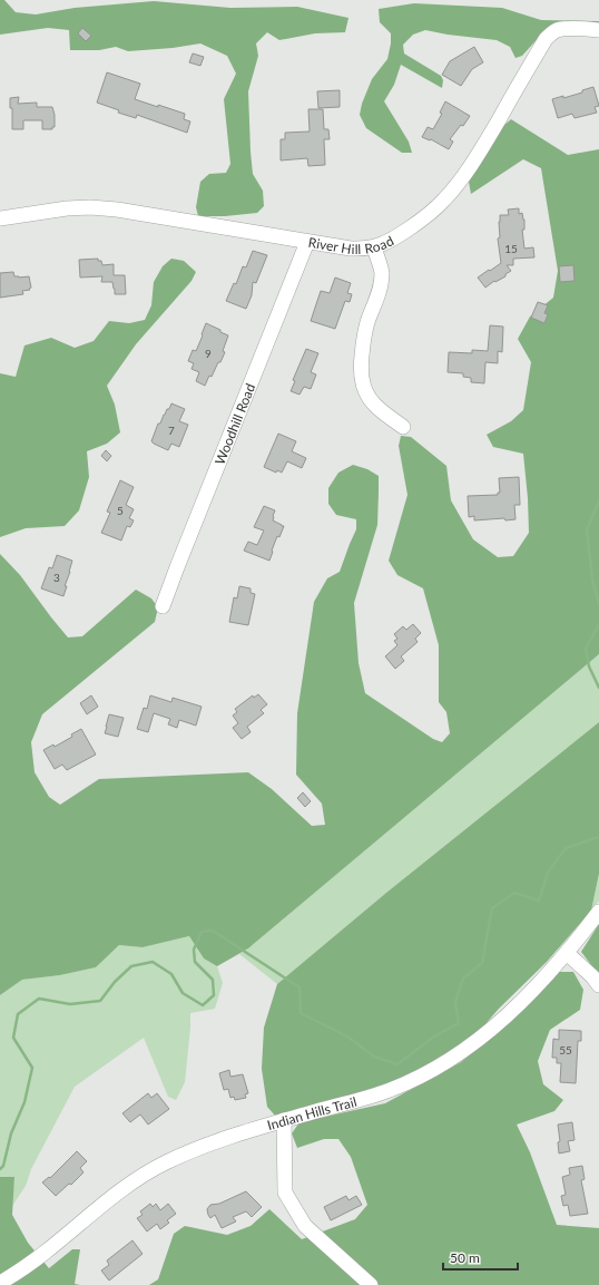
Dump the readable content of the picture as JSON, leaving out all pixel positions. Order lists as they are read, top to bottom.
{
  "streets": {
    "street": ["River Hill Road", "Woodhill Road", "Indian Hills Trail"]
  },
  "crossings": [
    ["River Hill Road", "Woodhill Road"]
  ],
  "house_numbers": [
    "15",
    "9",
    "7",
    "5",
    "3",
    "55"
  ],
  "scale_bar": "50 m"
}
